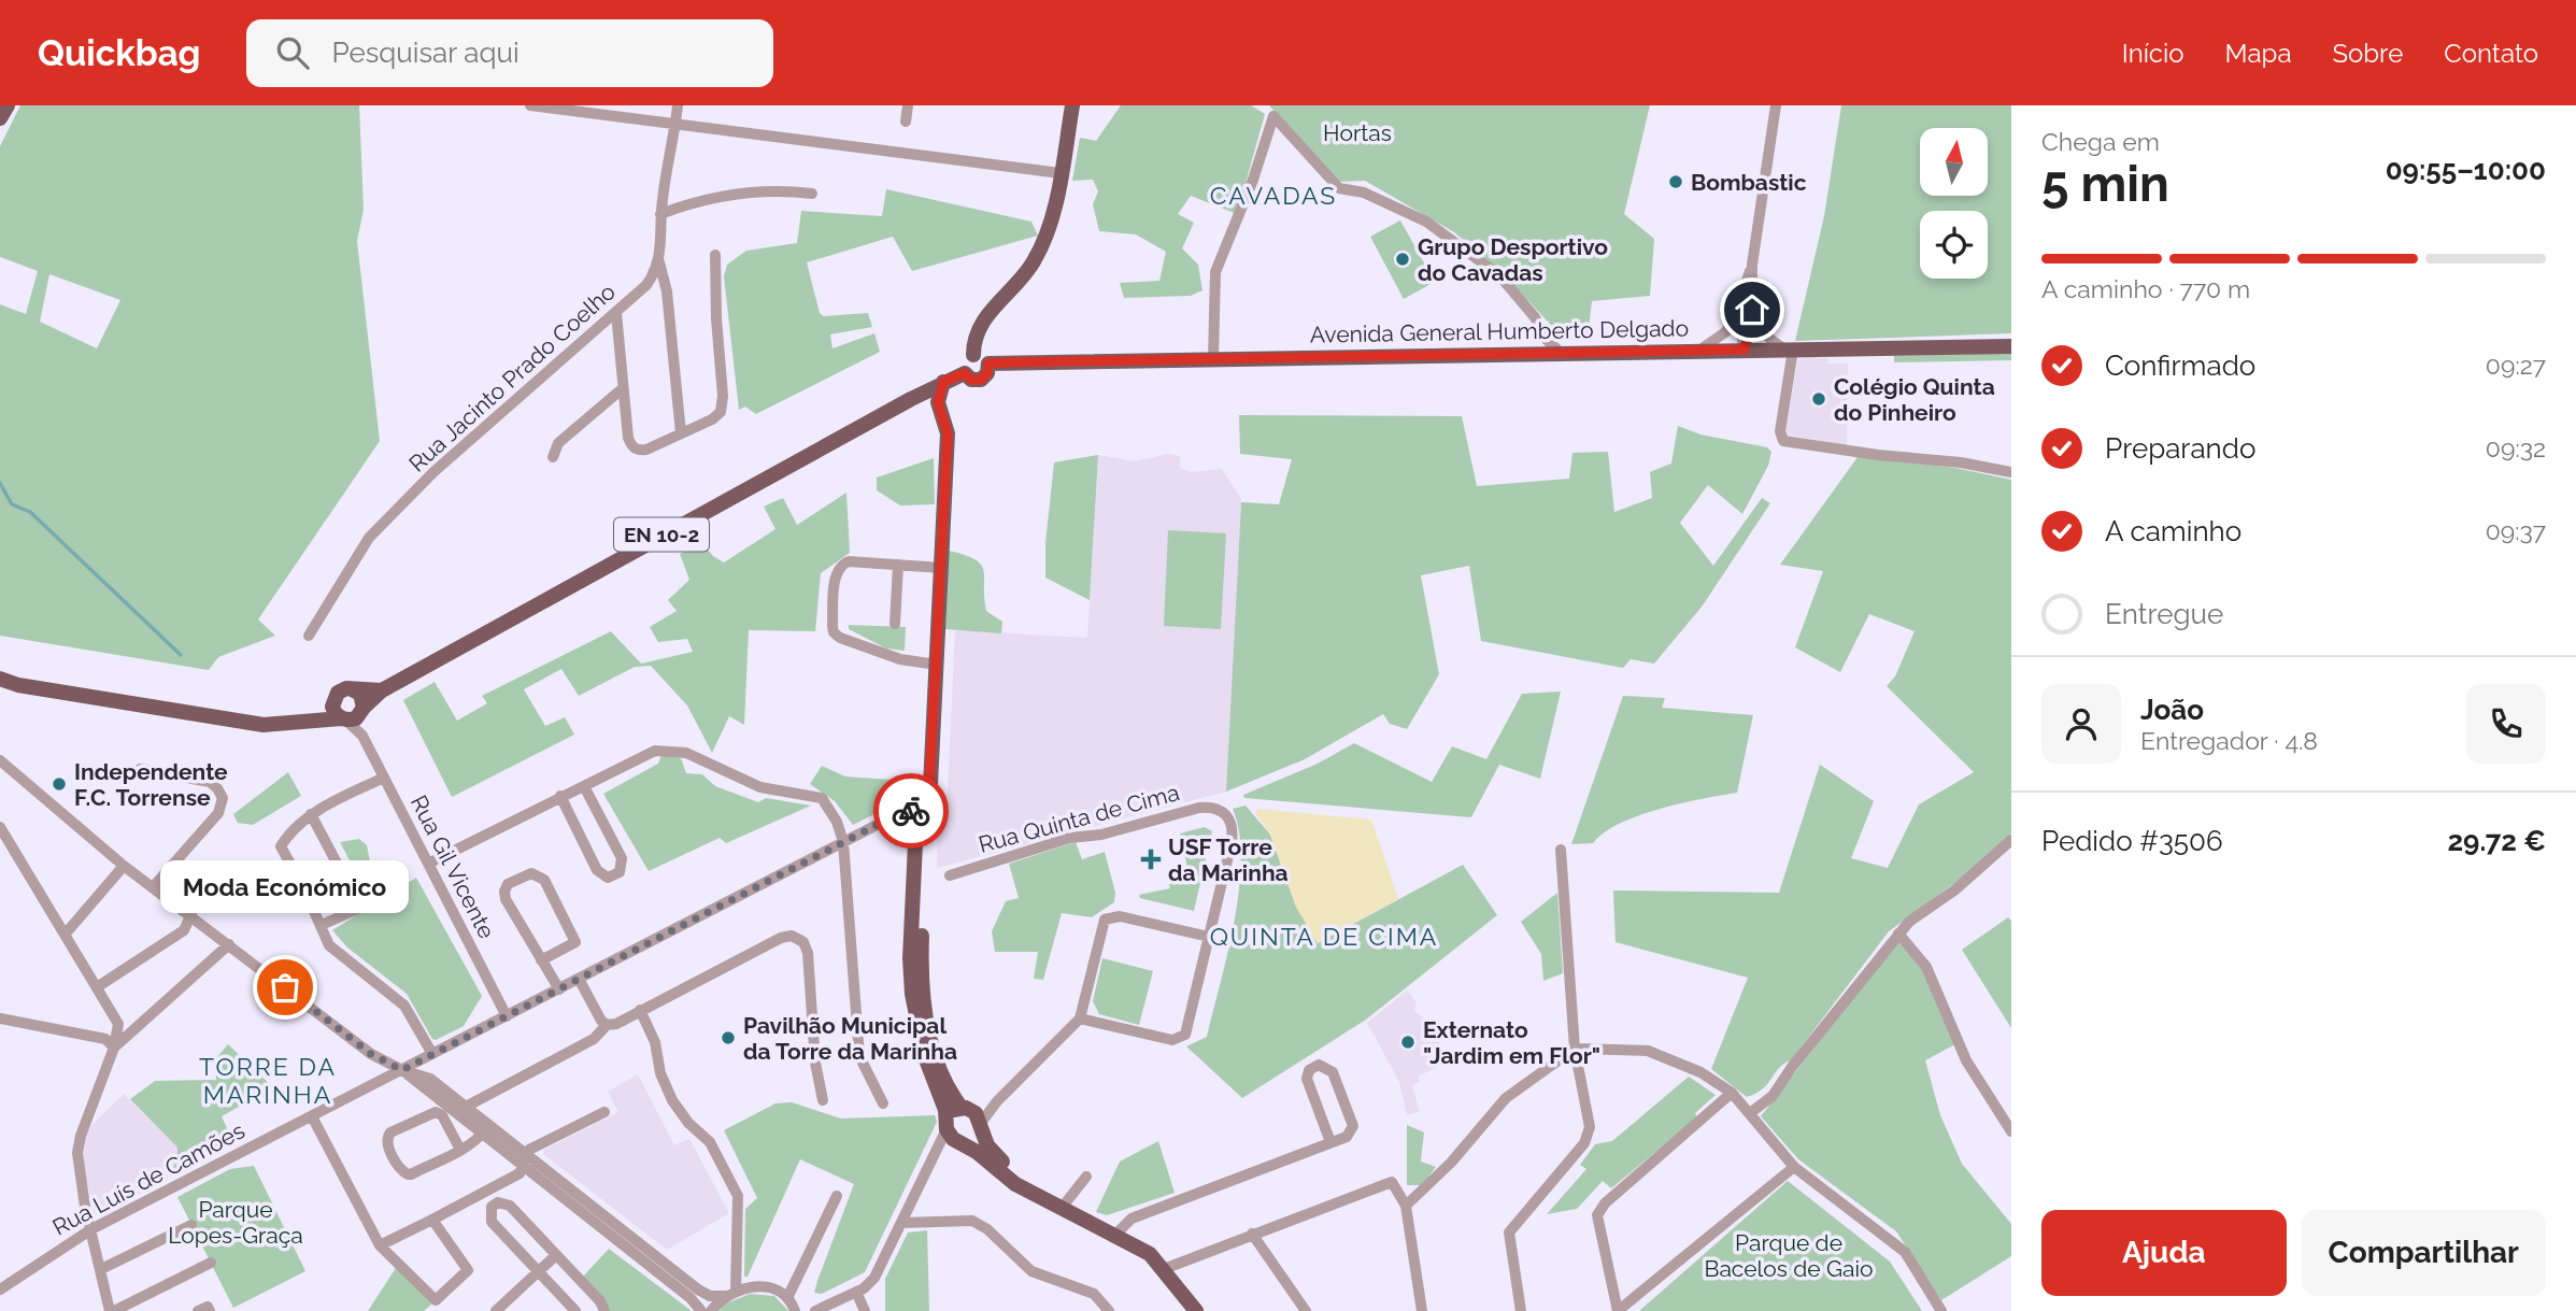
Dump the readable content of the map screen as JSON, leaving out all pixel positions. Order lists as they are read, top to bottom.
{
  "streets": {
    "main road": ["Avenida General Humberto Delgado", "EN 10-2"],
    "street": [
      "Rua Jacinto Prado Coelho",
      "Rua Quinta de Cima",
      "Rua Gil Vicente",
      "Rua Luís de Camões"
    ]
  },
  "crossings": [
    ["Avenida General Humberto Delgado", "EN 10-2"],
    ["EN 10-2", "Rua Gil Vicente"],
    ["Rua Gil Vicente", "Rua Luís de Camões"]
  ],
  "districts": ["CAVADAS", "QUINTA DE CIMA", "TORRE DA MARINHA"],
  "parks": ["Hortas", "Parque Lopes-Graça", "Parque de Bacelos de Gaio"],
  "places": {
    "other": [
      "Bombastic",
      "Grupo Desportivo do Cavadas",
      "Colégio Quinta do Pinheiro",
      "Independente F.C. Torrense",
      "Moda Económico",
      "Pavilhão Municipal da Torre da Marinha",
      "Externato \"Jardim em Flor\""
    ],
    "health": ["USF Torre da Marinha"]
  },
  "north": "top",
  "page": {
    "header": "Quickbag",
    "search": "Pesquisar aqui",
    "nav": [
      "Início",
      "Mapa",
      "Sobre",
      "Contato"
    ],
    "heading": ["5 min", "Chega em", "09:55–10:00"],
    "panel": [
      "João",
      "Entregador · 4.8",
      "Pedido #3506",
      "29.72 €"
    ],
    "bar": "A caminho · 770 m",
    "list": [
      ["Confirmado", "09:27"],
      ["Preparando", "09:32"],
      ["A caminho", "09:37"],
      "Entregue"
    ],
    "bubble": "Moda Económico",
    "buttons": ["Ajuda", "Compartilhar"]
  }
}
